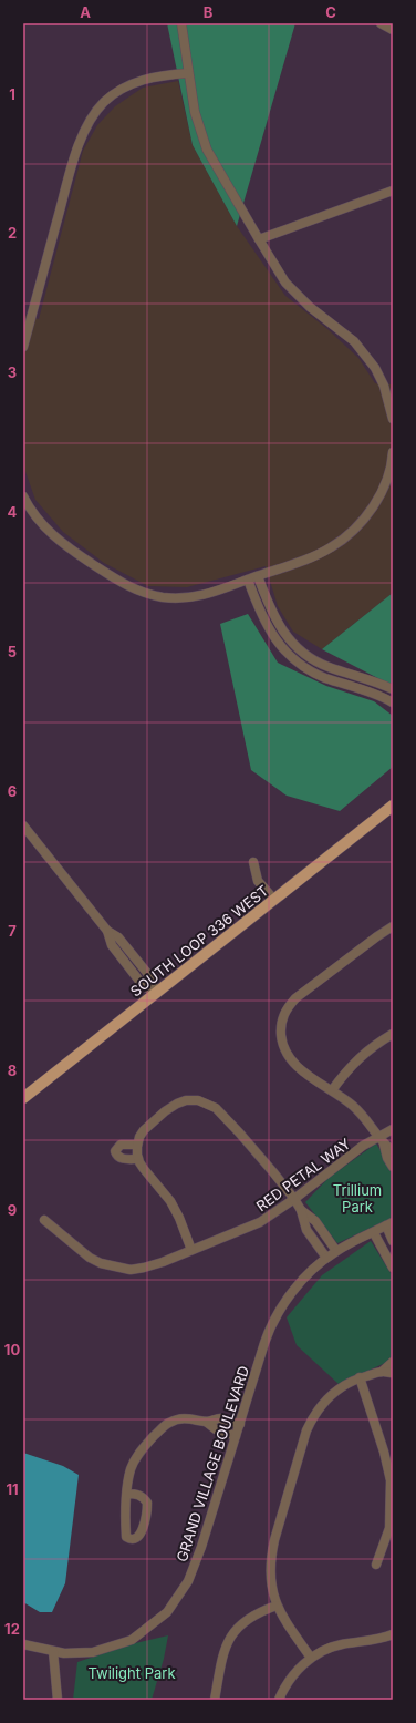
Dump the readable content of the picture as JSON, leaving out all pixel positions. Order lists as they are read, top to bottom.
{
  "streets": {
    "main road": ["SOUTH LOOP 336 WEST"],
    "street": ["RED PETAL WAY", "GRAND VILLAGE BOULEVARD"]
  },
  "parks": ["Trillium Park", "Twilight Park"],
  "grid": {
    "columns": ["A", "B", "C"],
    "rows": [
      "1",
      "2",
      "3",
      "4",
      "5",
      "6",
      "7",
      "8",
      "9",
      "10",
      "11",
      "12"
    ]
  }
}
